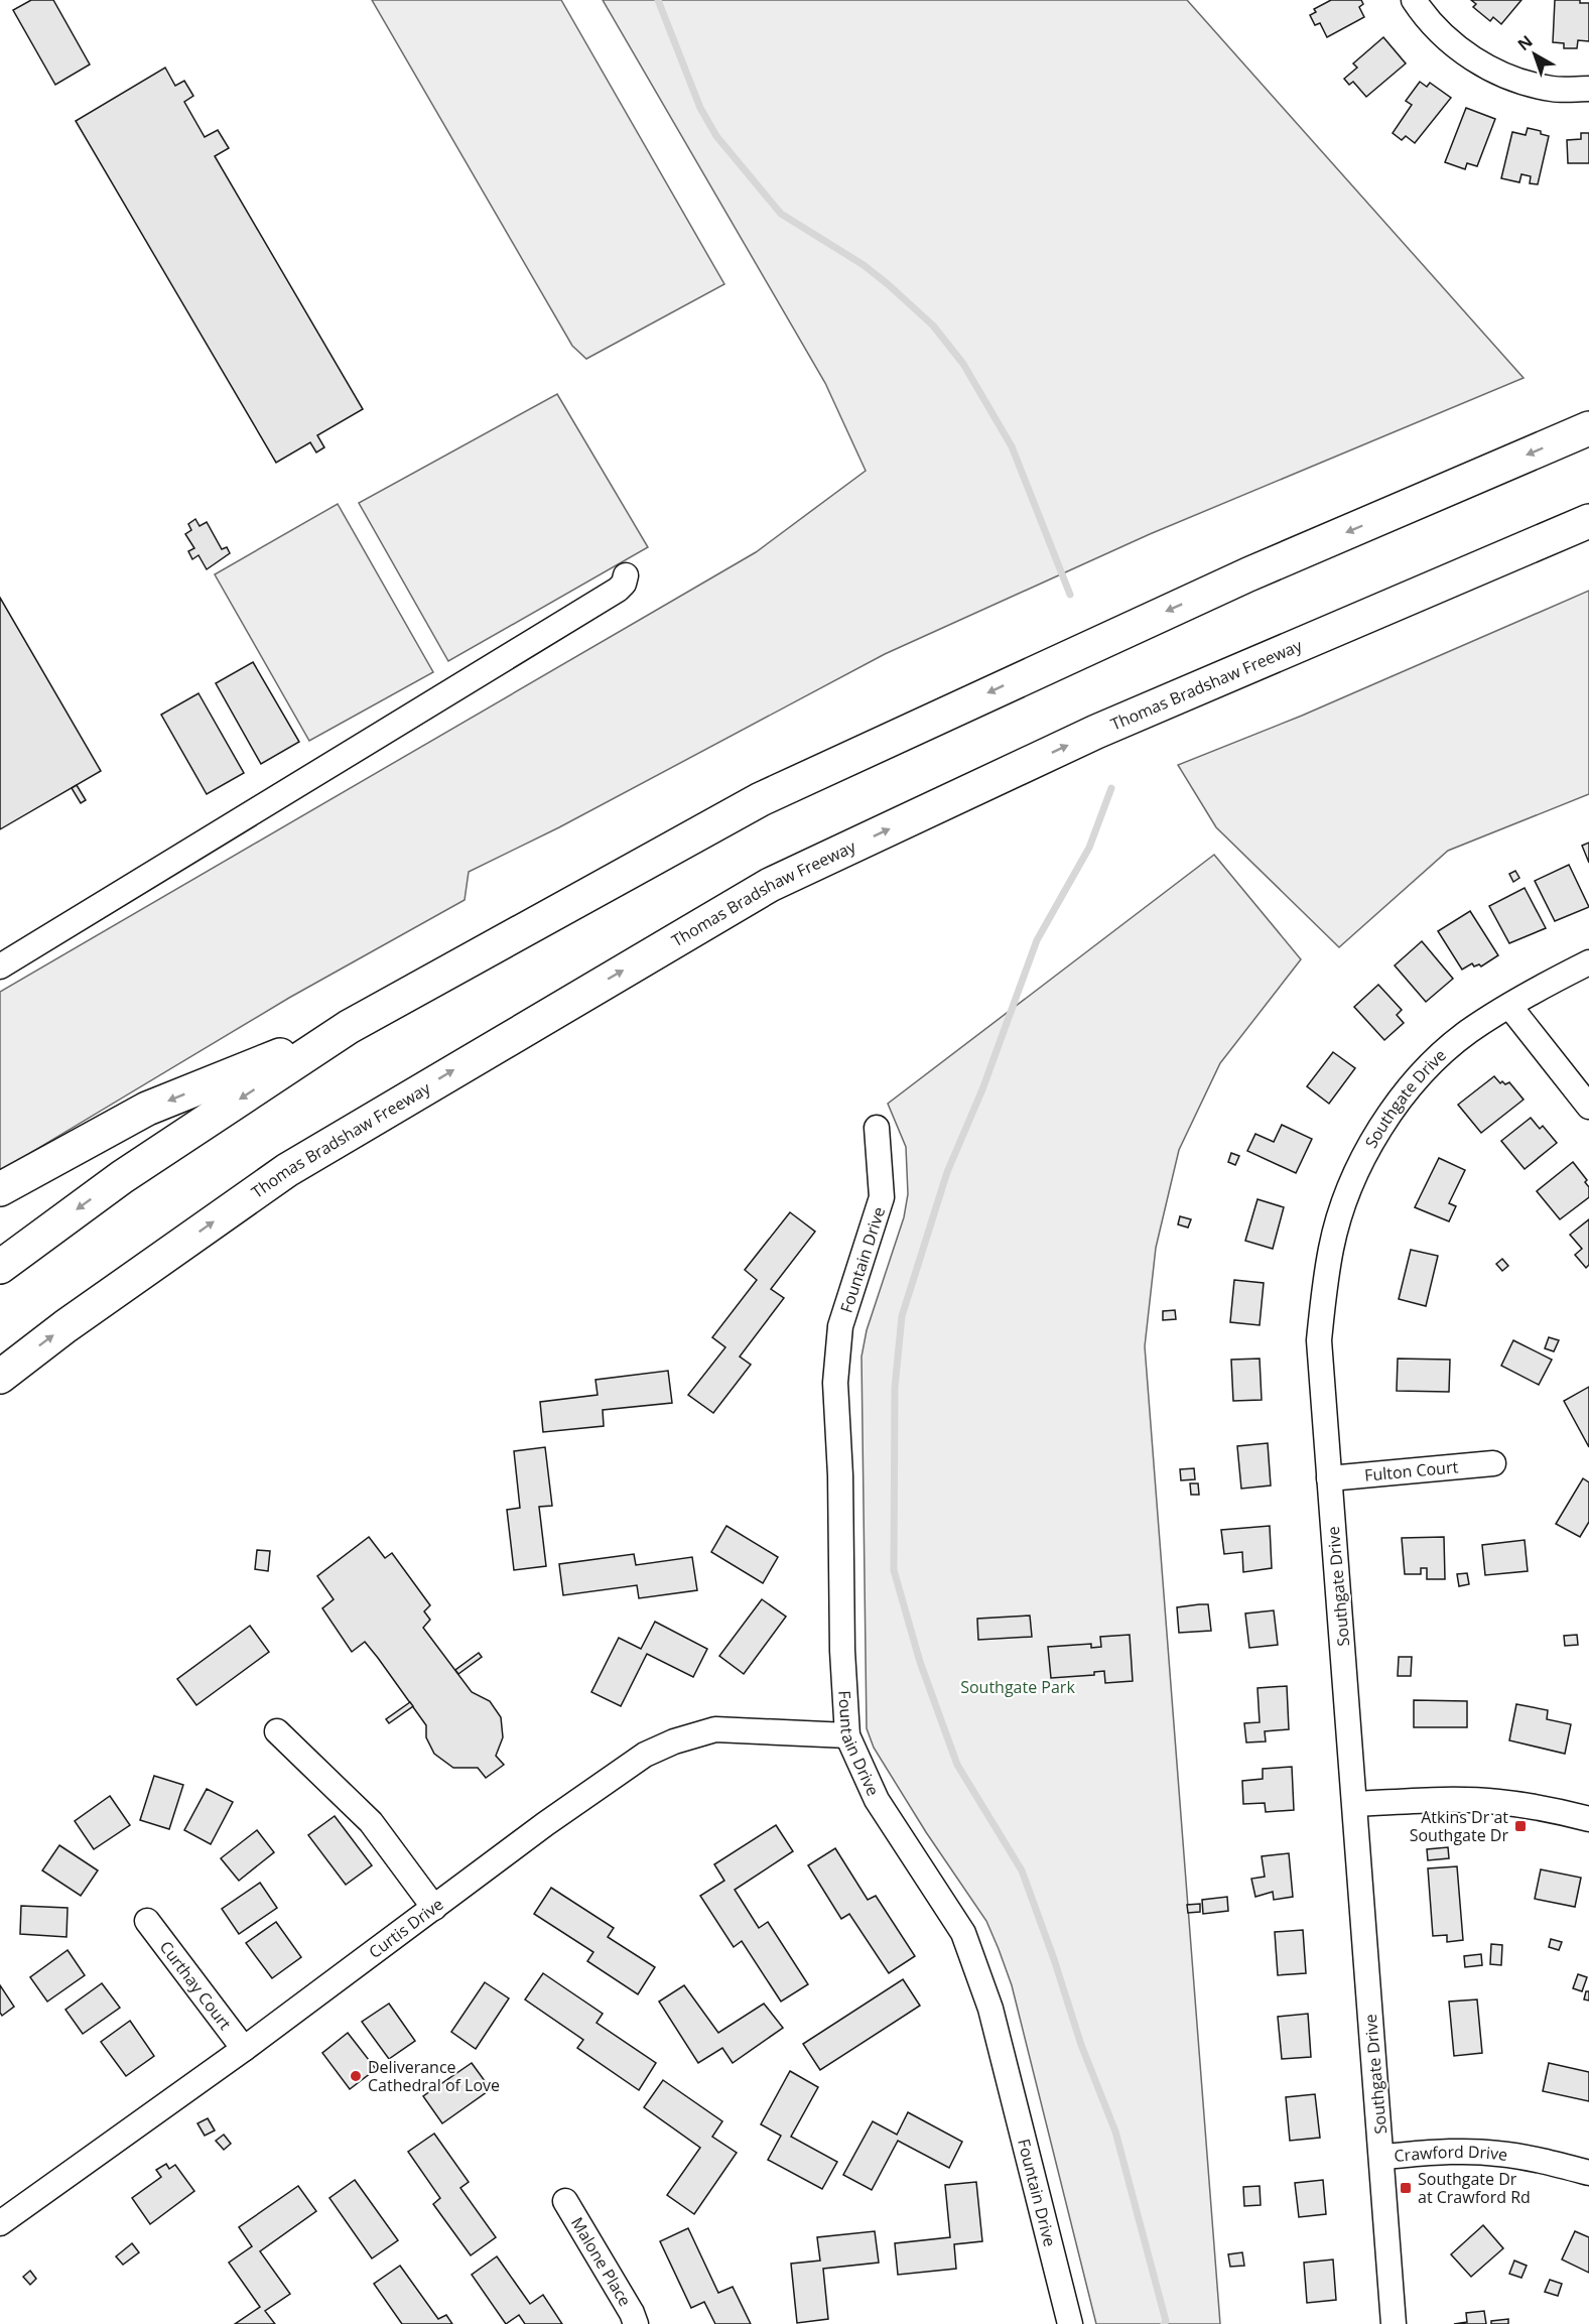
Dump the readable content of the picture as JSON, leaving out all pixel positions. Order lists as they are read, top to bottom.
{
  "streets": {
    "highway": ["Thomas Bradshaw Freeway"],
    "street": [
      "Southgate Drive",
      "Fountain Drive",
      "Fulton Court",
      "Curtis Drive",
      "Curthay Court",
      "Crawford Drive",
      "Malone Place"
    ]
  },
  "crossings": [
    ["Southgate Drive", "Fulton Court"],
    ["Southgate Drive", "Crawford Drive"],
    ["Fountain Drive", "Curtis Drive"],
    ["Curtis Drive", "Curthay Court"]
  ],
  "parks": ["Southgate Park"],
  "places": {
    "transit": ["Atkins Dr at Southgate Dr", "Southgate Dr at Crawford Rd"],
    "other": ["Deliverance Cathedral of Love"]
  },
  "north": "top left"
}
